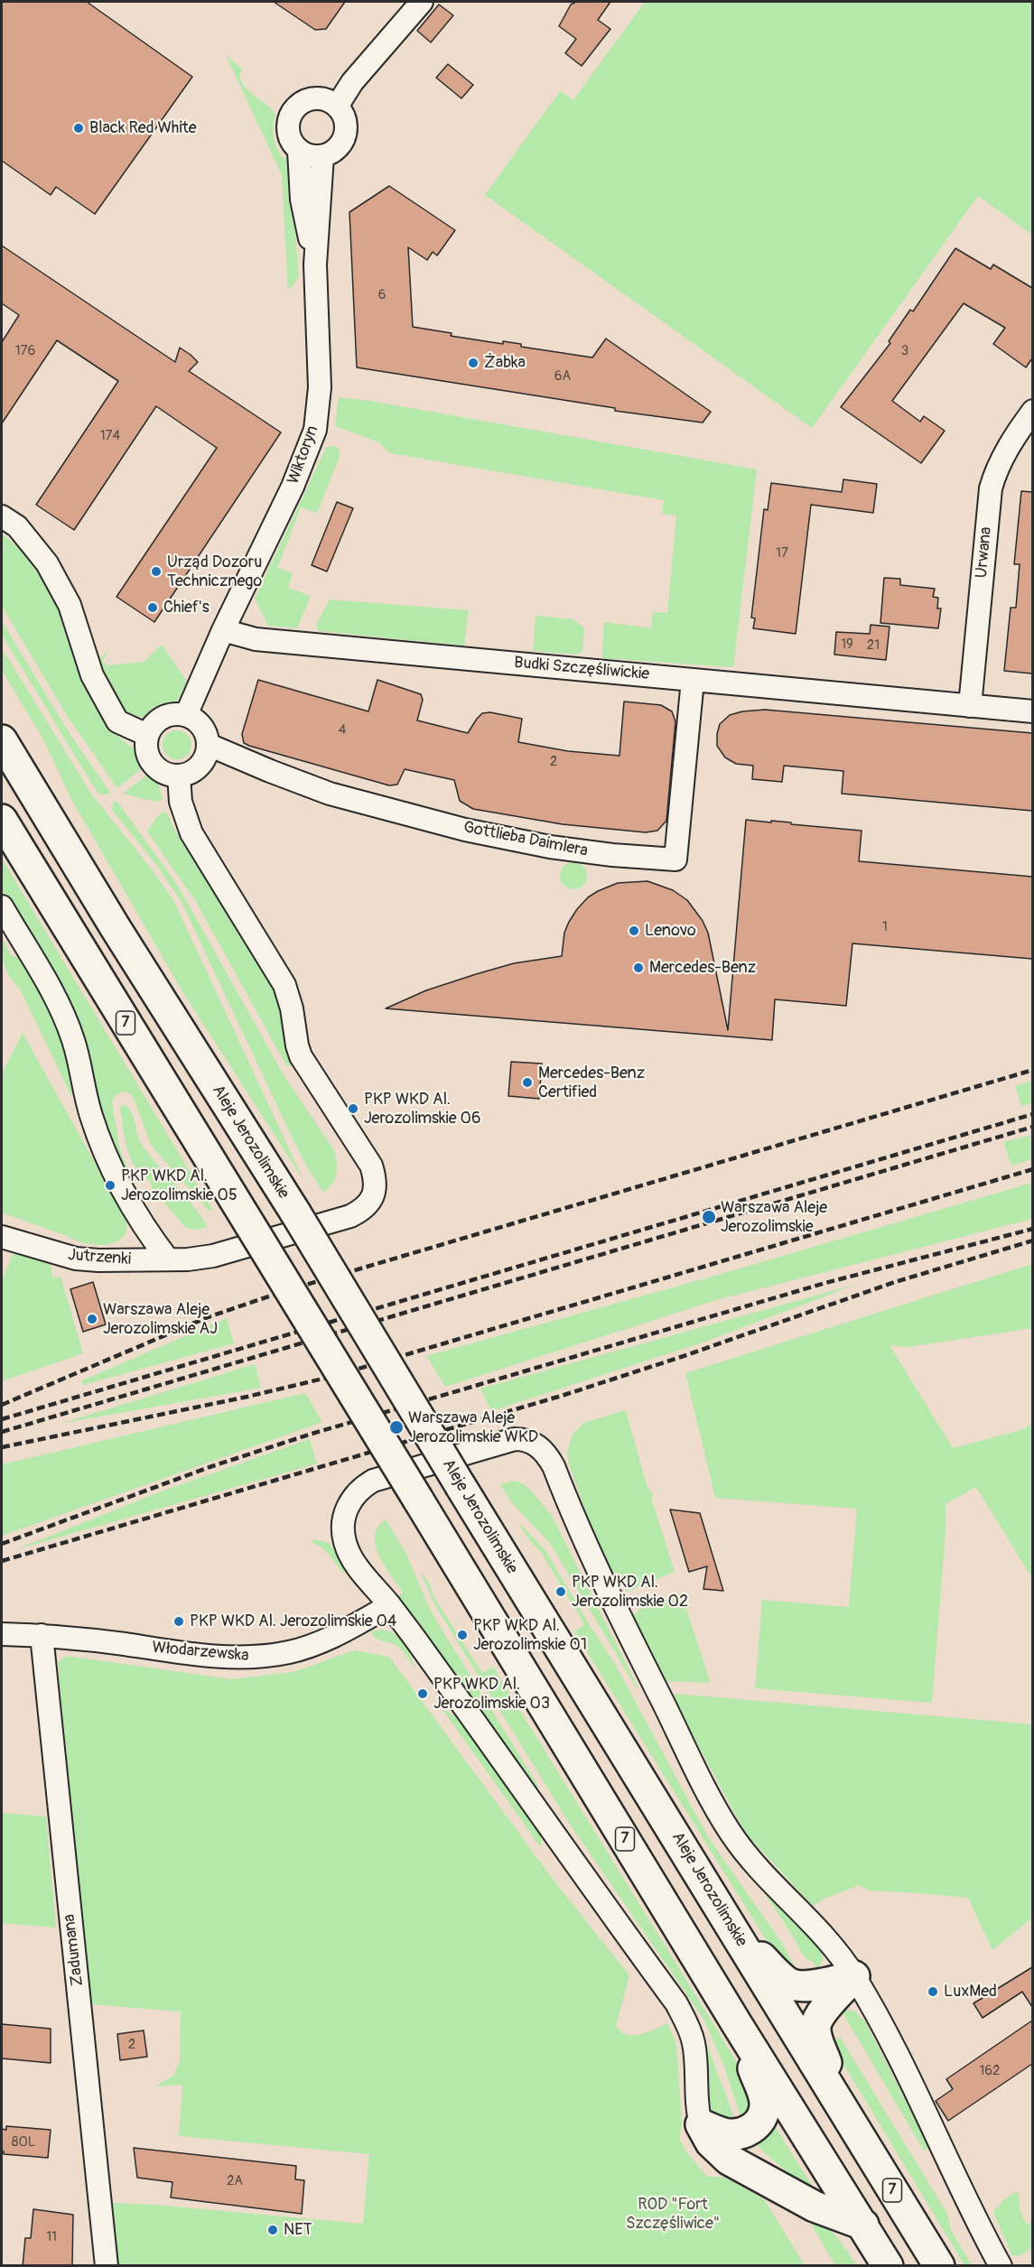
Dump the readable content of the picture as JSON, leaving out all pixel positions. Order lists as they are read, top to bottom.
{
  "streets": {
    "main road": ["7", "Aleje Jerozolimskie"],
    "street": [
      "Wiktoryn",
      "Urwana",
      "Budki Szczęśliwickie",
      "Gottlieba Daimlera",
      "Jutrzenki",
      "Włodarzewska",
      "Zadumana"
    ]
  },
  "crossings": [
    ["Wiktoryn", "Budki Szczęśliwickie"],
    ["Urwana", "Budki Szczęśliwickie"],
    ["Budki Szczęśliwickie", "Gottlieba Daimlera"],
    ["Gottlieba Daimlera", "Jutrzenki"],
    ["Włodarzewska", "Zadumana"]
  ],
  "parks": ["ROD \"Fort Szczęśliwice\""],
  "places": [
    "Black Red White",
    "Żabka",
    "Urząd Dozoru Technicznego",
    "Chief's",
    "Lenovo",
    "Mercedes-Benz",
    "Mercedes-Benz Certified",
    "PKP WKD Al. Jerozolimskie 06",
    "PKP WKD Al. Jerozolimskie 05",
    "Warszawa Aleje Jerozolimskie",
    "Warszawa Aleje Jerozolimskie AJ",
    "Warszawa Aleje Jerozolimskie WKD",
    "PKP WKD Al. Jerozolimskie 02",
    "PKP WKD Al. Jerozolimskie 04",
    "PKP WKD Al. Jerozolimskie 01",
    "PKP WKD Al. Jerozolimskie 03",
    "LuxMed",
    "NET"
  ],
  "house_numbers": [
    "6",
    "176",
    "3",
    "6A",
    "174",
    "17",
    "19",
    "21",
    "4",
    "2",
    "1",
    "2",
    "162",
    "80L",
    "2A",
    "11"
  ]
}
